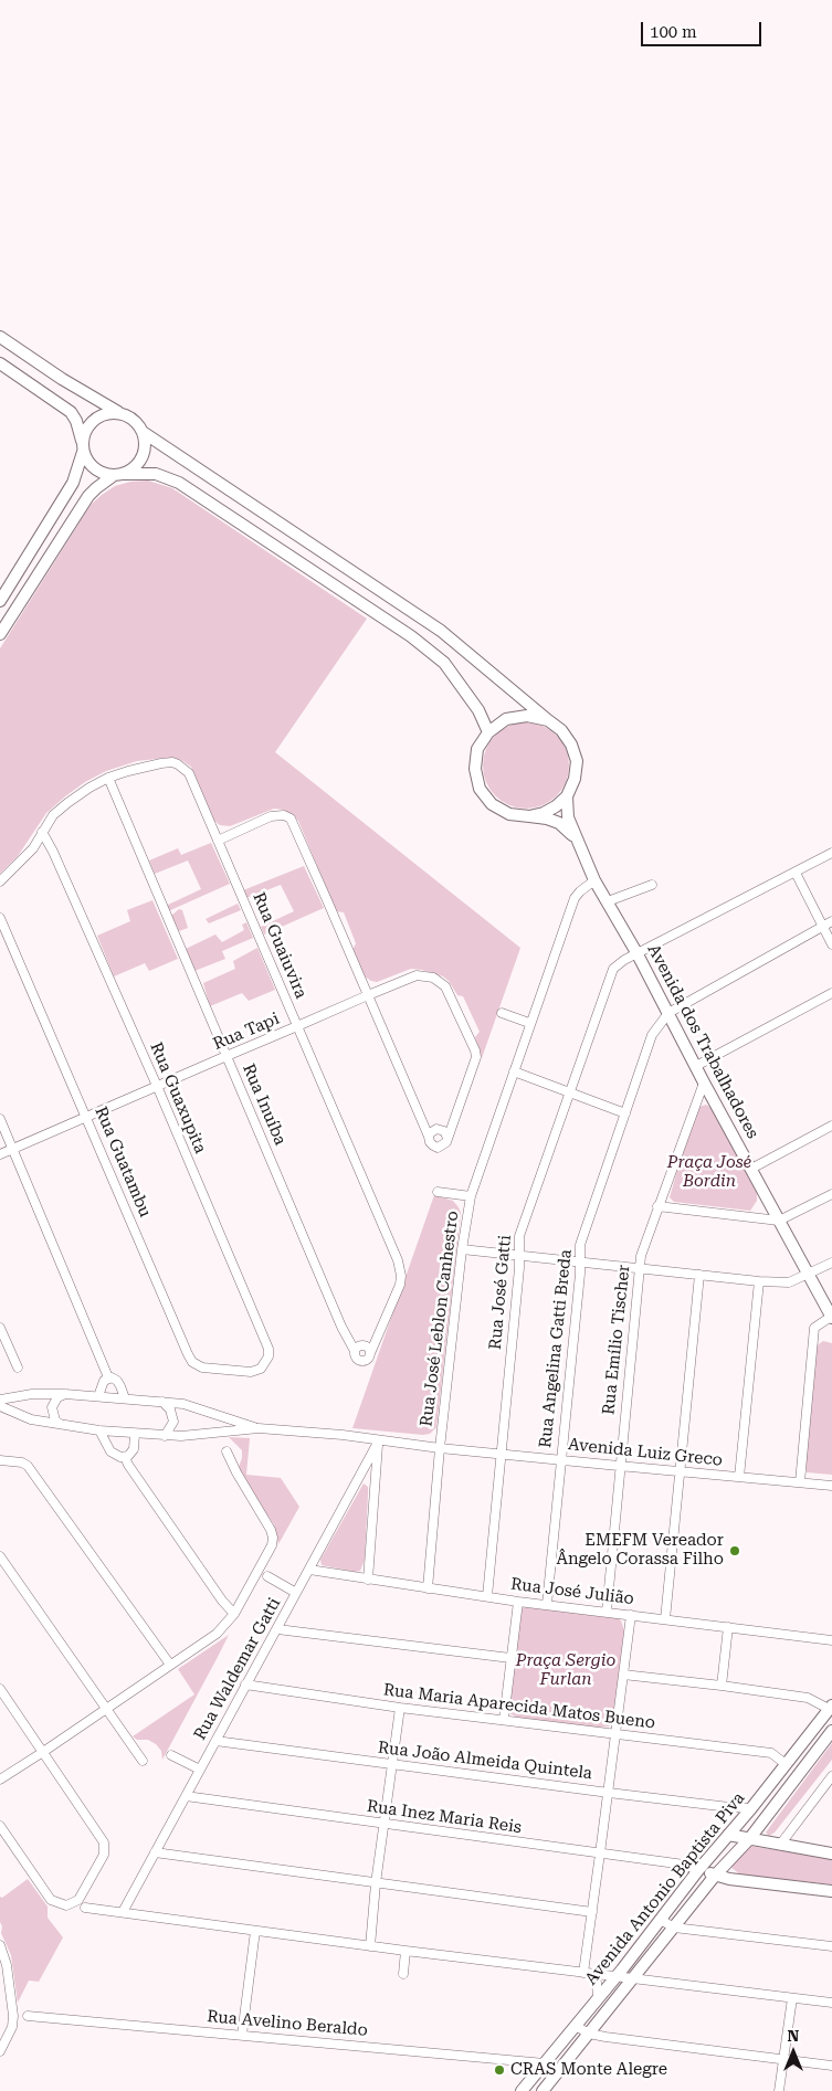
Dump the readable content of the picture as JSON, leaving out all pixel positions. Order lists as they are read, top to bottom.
{
  "streets": {
    "main road": ["Avenida dos Trabalhadores", "Avenida Antonio Baptista Piva"],
    "street": [
      "Rua Guaiuvira",
      "Rua Tapi",
      "Rua Guaxupita",
      "Rua Inuíba",
      "Rua Guatambu",
      "Rua José Gatti",
      "Rua José Leblon Canhestro",
      "Rua Emílio Tischer",
      "Rua Angelina Gatti Breda",
      "Avenida Luiz Greco",
      "Rua José Julião",
      "Rua Waldemar Gatti",
      "Rua Maria Aparecida Matos Bueno",
      "Rua João Almeida Quintela",
      "Rua Inez Maria Reis",
      "Rua Avelino Beraldo"
    ]
  },
  "crossings": [
    ["Rua Guaiuvira", "Rua Tapi"],
    ["Rua Guaiuvira", "Rua Guaxupita"],
    ["Rua Guaiuvira", "Rua Inuíba"],
    ["Rua Tapi", "Rua Guaxupita"],
    ["Rua Tapi", "Rua Inuíba"],
    ["Rua Tapi", "Rua Guatambu"],
    ["Avenida dos Trabalhadores", "Rua José Gatti"],
    ["Avenida dos Trabalhadores", "Rua José Leblon Canhestro"],
    ["Avenida dos Trabalhadores", "Rua Emílio Tischer"],
    ["Avenida dos Trabalhadores", "Rua Angelina Gatti Breda"],
    ["Rua Guaxupita", "Rua Guatambu"],
    ["Rua José Gatti", "Avenida Luiz Greco"],
    ["Rua José Gatti", "Rua José Julião"],
    ["Rua José Leblon Canhestro", "Avenida Luiz Greco"],
    ["Rua José Leblon Canhestro", "Rua José Julião"],
    ["Rua Emílio Tischer", "Avenida Luiz Greco"],
    ["Rua Emílio Tischer", "Rua José Julião"],
    ["Rua Angelina Gatti Breda", "Avenida Luiz Greco"],
    ["Rua Angelina Gatti Breda", "Rua José Julião"],
    ["Avenida Luiz Greco", "Rua Waldemar Gatti"],
    ["Rua José Julião", "Rua Waldemar Gatti"],
    ["Rua Waldemar Gatti", "Rua Maria Aparecida Matos Bueno"],
    ["Rua Waldemar Gatti", "Rua João Almeida Quintela"],
    ["Rua Waldemar Gatti", "Rua Inez Maria Reis"],
    ["Rua Maria Aparecida Matos Bueno", "Avenida Antonio Baptista Piva"],
    ["Rua João Almeida Quintela", "Avenida Antonio Baptista Piva"],
    ["Rua Inez Maria Reis", "Avenida Antonio Baptista Piva"],
    ["Avenida Antonio Baptista Piva", "Rua Avelino Beraldo"]
  ],
  "parks": ["Praça José Bordin", "Praça Sergio Furlan"],
  "places": ["EMEFM Vereador Ângelo Corassa Filho", "CRAS Monte Alegre"],
  "scale_bar": "100 m",
  "north": "top"
}
